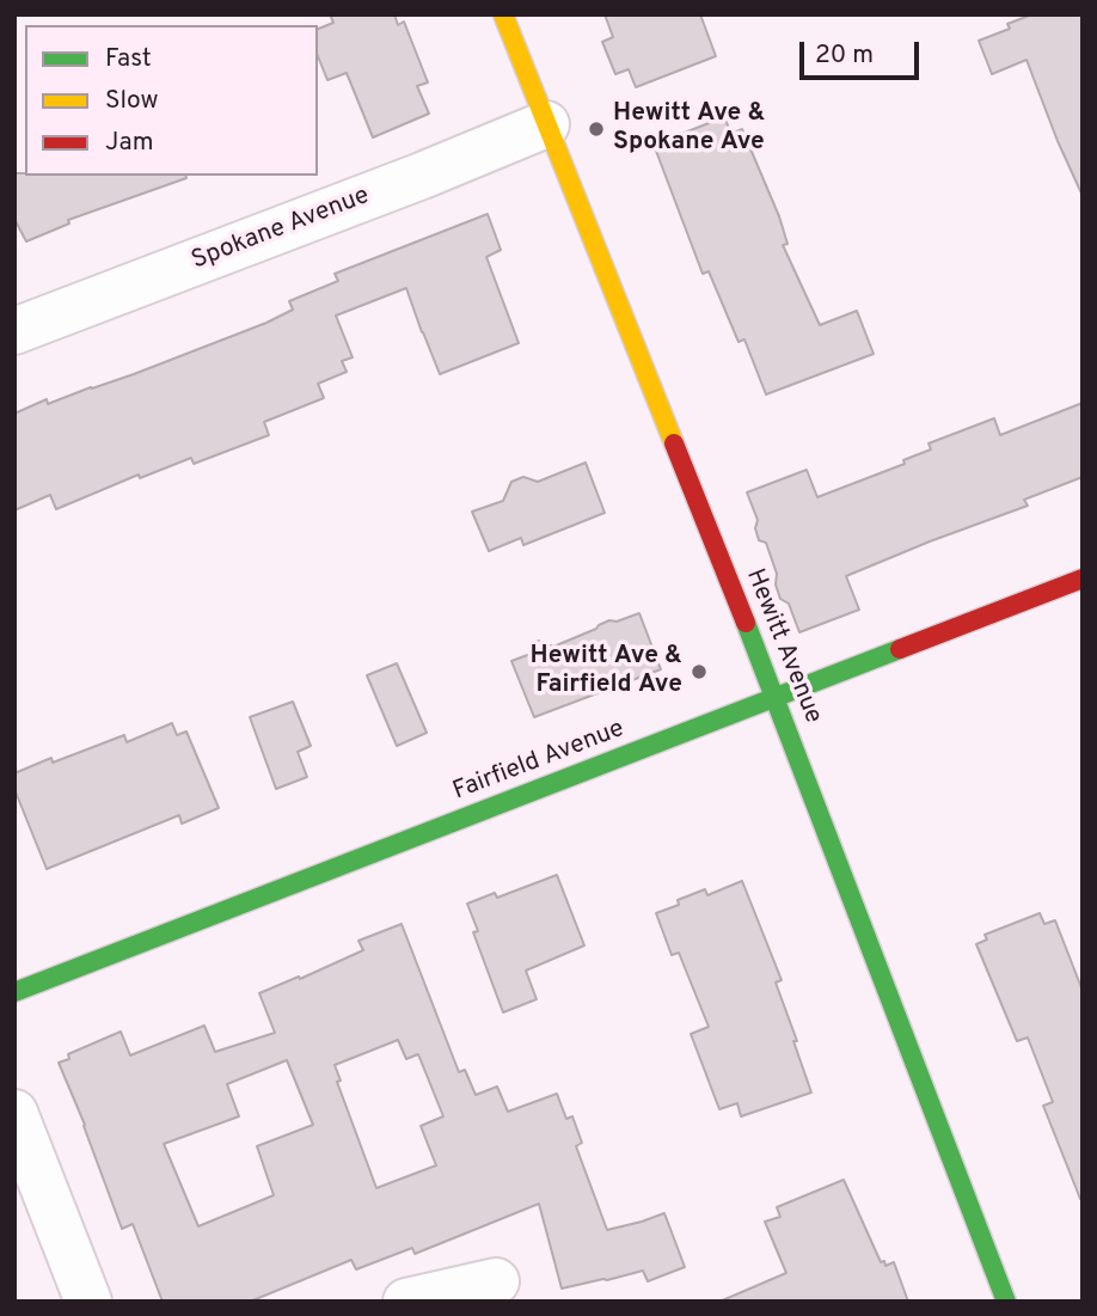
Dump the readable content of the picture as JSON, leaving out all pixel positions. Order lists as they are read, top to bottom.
{
  "streets": {
    "street": ["Spokane Avenue", "Hewitt Avenue", "Fairfield Avenue"]
  },
  "crossings": [
    ["Spokane Avenue", "Hewitt Avenue"],
    ["Hewitt Avenue", "Fairfield Avenue"]
  ],
  "places": ["Hewitt Ave & Spokane Ave", "Hewitt Ave & Fairfield Ave"],
  "legend": ["Fast", "Slow", "Jam"],
  "scale_bar": "20 m"
}
